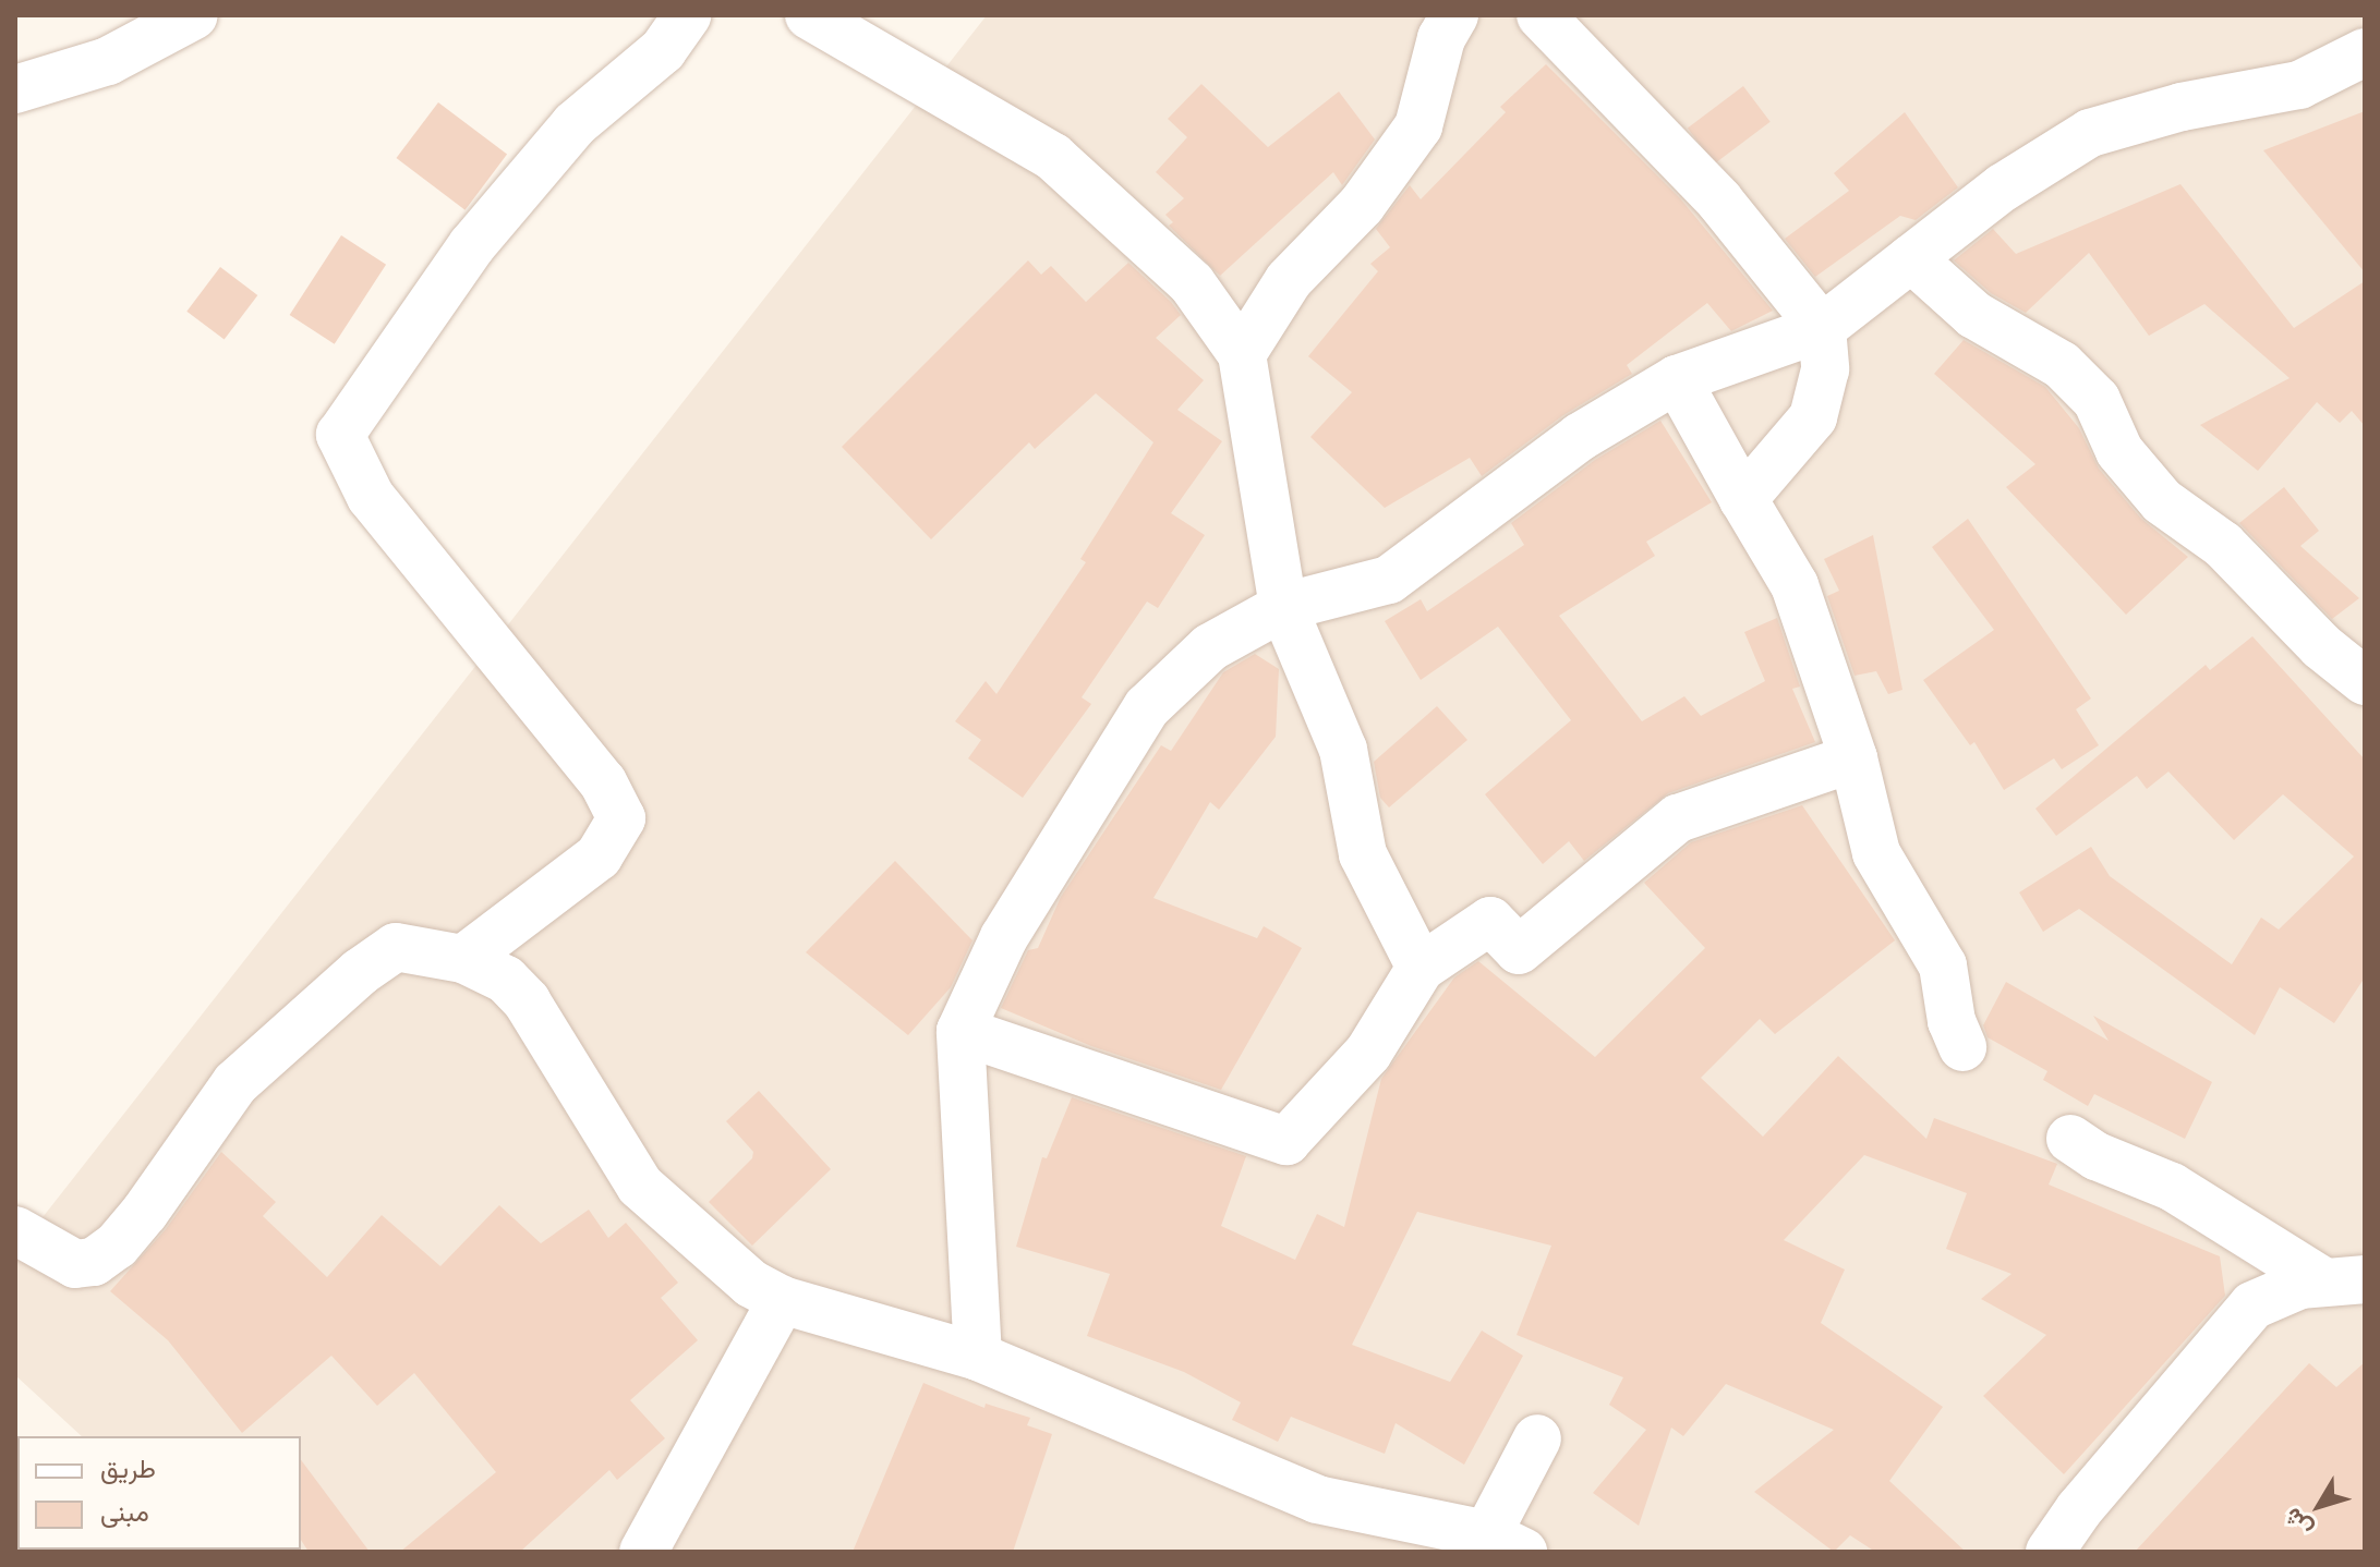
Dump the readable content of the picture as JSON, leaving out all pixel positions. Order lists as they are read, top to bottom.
{
  "legend": ["طريق", "مبنى"],
  "north": "bottom left"
}
